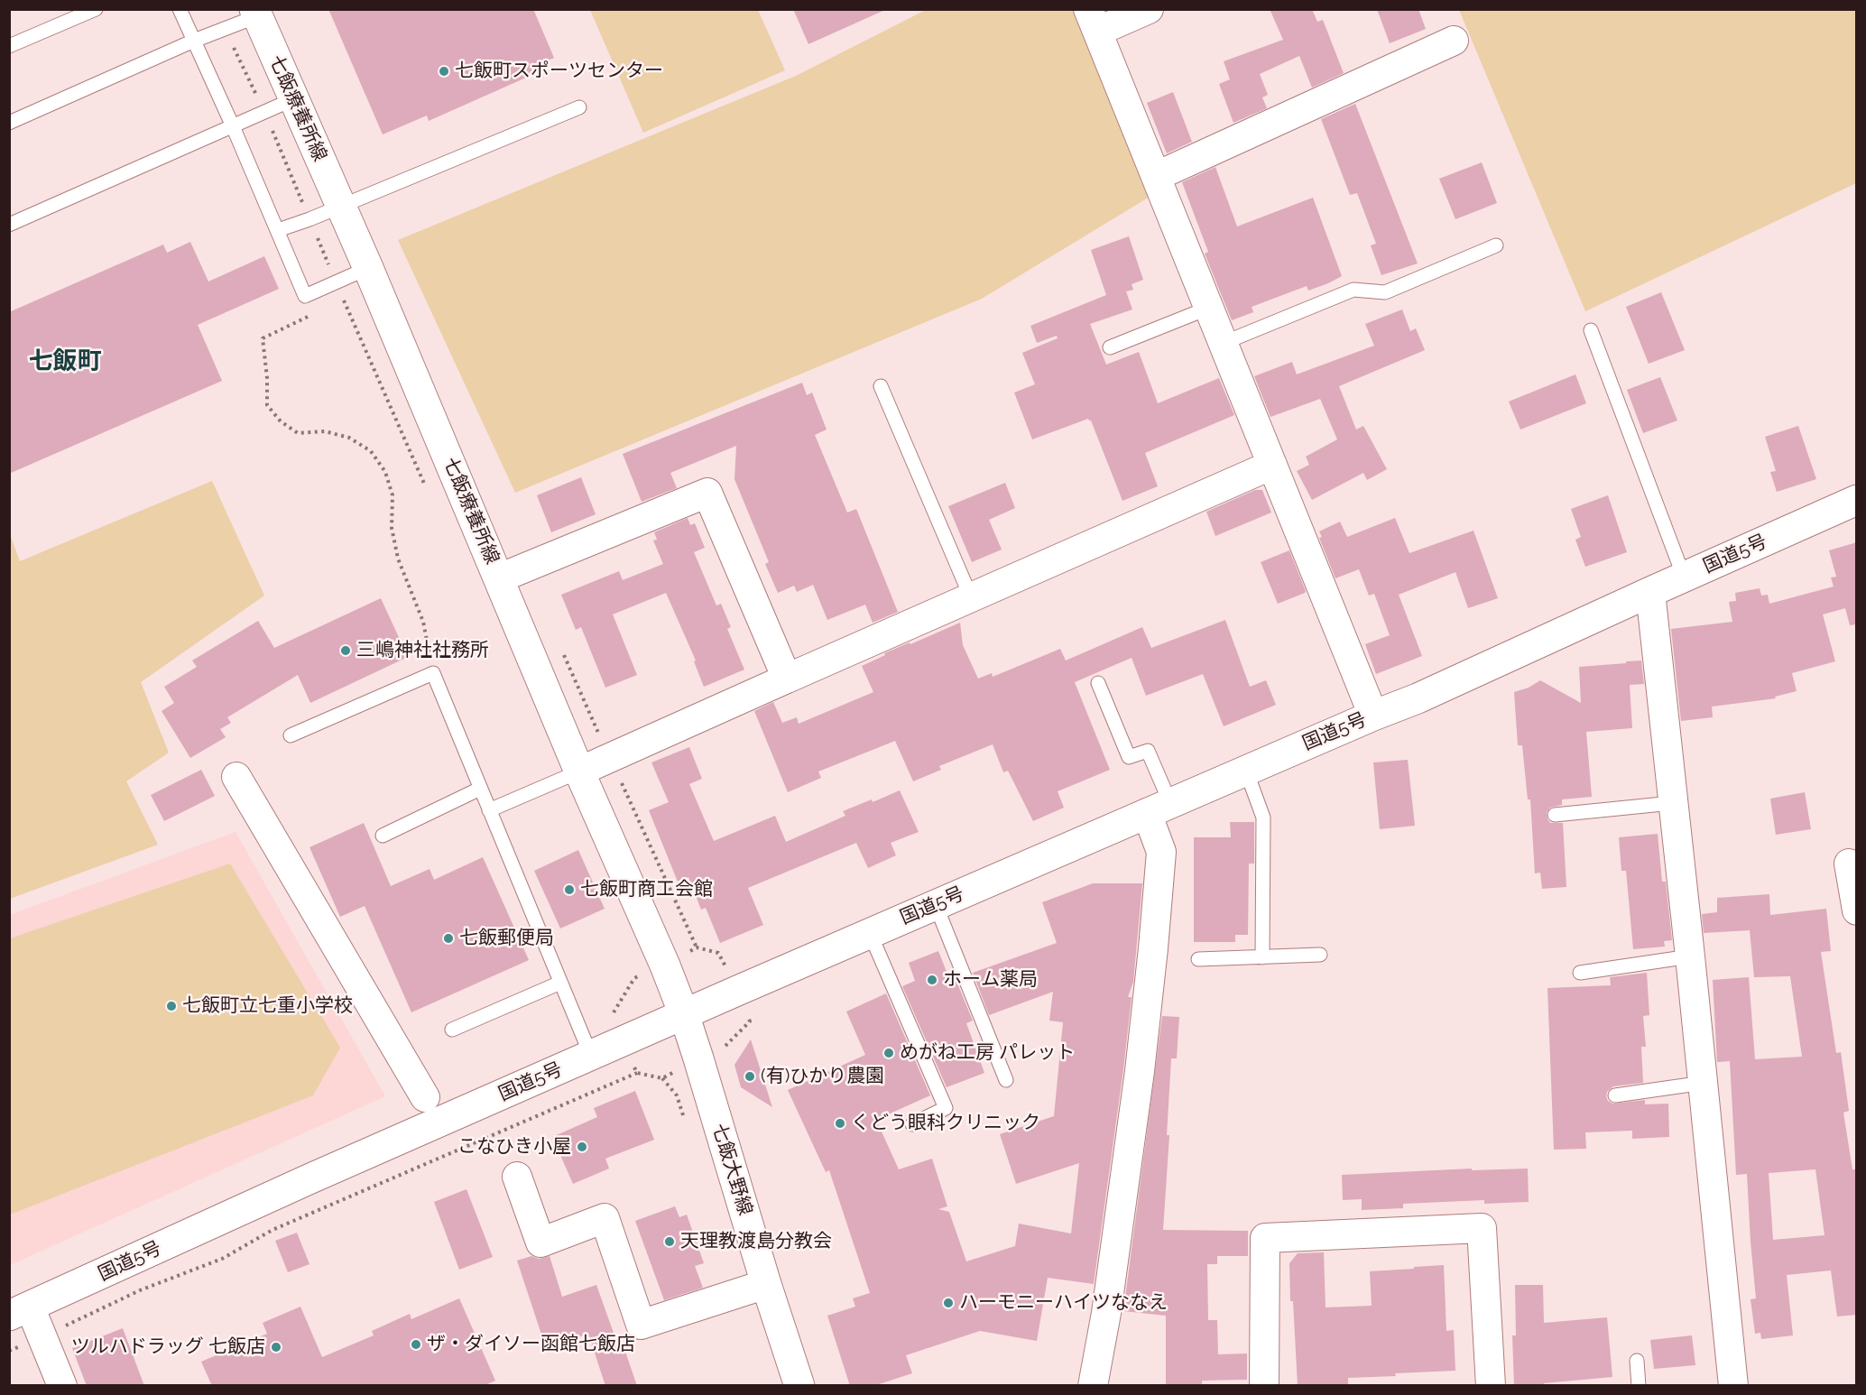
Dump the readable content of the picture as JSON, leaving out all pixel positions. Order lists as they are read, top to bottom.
{
  "streets": {
    "main road": ["七飯療養所線", "国道5号", "七飯大野線"]
  },
  "crossings": [
    ["七飯療養所線", "国道5号"],
    ["七飯療養所線", "七飯大野線"],
    ["国道5号", "七飯大野線"]
  ],
  "districts": ["七飯町"],
  "places": [
    "七飯町スポーツセンター",
    "三嶋神社社務所",
    "七飯町商工会館",
    "七飯郵便局",
    "ホーム薬局",
    "七飯町立七重小学校",
    "めがね工房 パレット",
    "(有)ひかり農園",
    "くどう眼科クリニック",
    "こなひき小屋",
    "天理教渡島分教会",
    "ハーモニーハイツななえ",
    "ザ・ダイソー函館七飯店",
    "ツルハドラッグ 七飯店"
  ]
}
